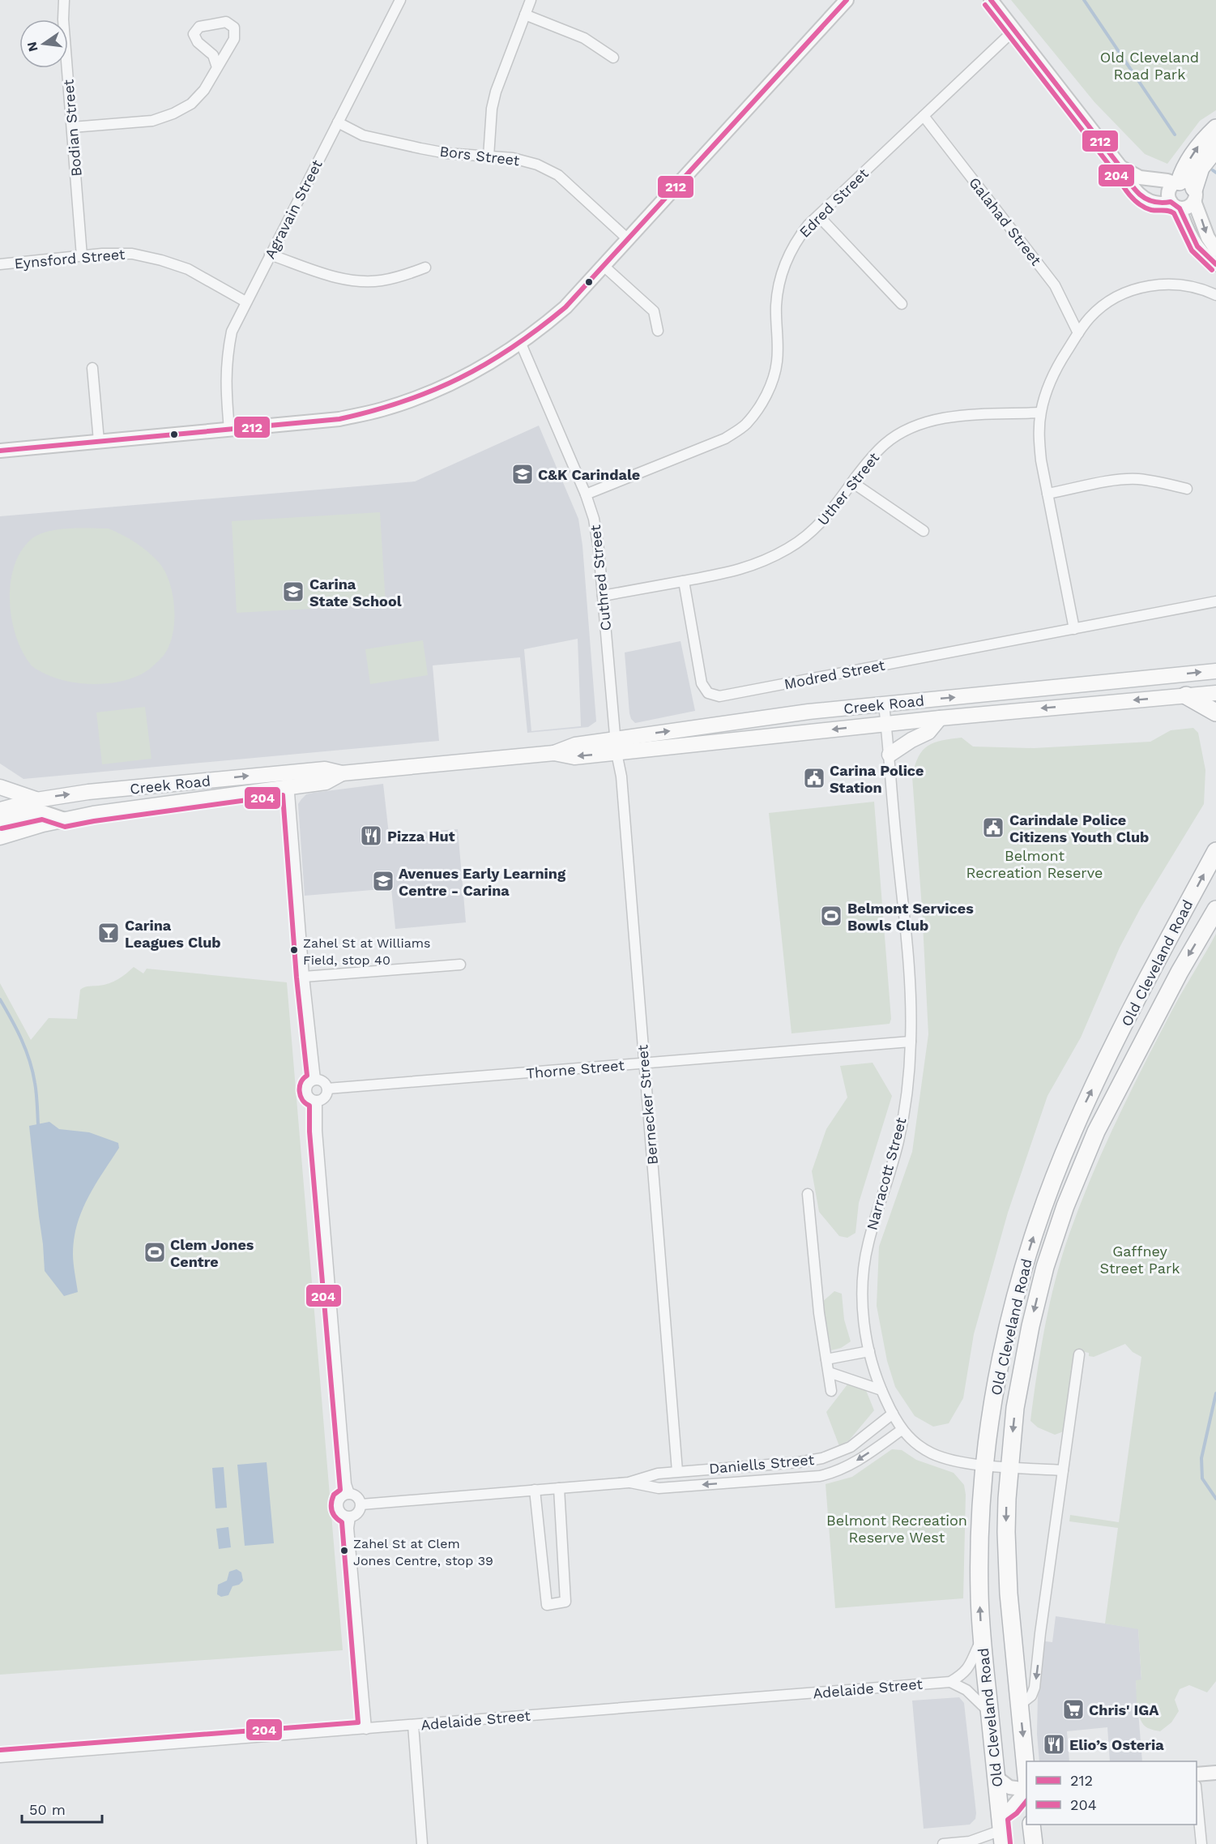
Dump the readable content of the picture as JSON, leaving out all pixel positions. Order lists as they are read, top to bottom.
{
  "streets": {
    "highway": ["Old Cleveland Road"],
    "main road": ["Creek Road"],
    "street": [
      "Bodian Street",
      "Bors Street",
      "Edred Street",
      "Agravain Street",
      "Galahad Street",
      "Eynsford Street",
      "Uther Street",
      "Cuthred Street",
      "Modred Street",
      "Thorne Street",
      "Bernecker Street",
      "Narracott Street",
      "Daniells Street",
      "Adelaide Street"
    ]
  },
  "crossings": [
    ["Bodian Street", "Eynsford Street"],
    ["Bors Street", "Agravain Street"],
    ["Edred Street", "Galahad Street"],
    ["Edred Street", "Cuthred Street"],
    ["Agravain Street", "Eynsford Street"],
    ["Uther Street", "Cuthred Street"],
    ["Uther Street", "Modred Street"],
    ["Cuthred Street", "Creek Road"],
    ["Cuthred Street", "Bernecker Street"],
    ["Creek Road", "Bernecker Street"],
    ["Creek Road", "Narracott Street"],
    ["Thorne Street", "Bernecker Street"],
    ["Thorne Street", "Narracott Street"],
    ["Bernecker Street", "Daniells Street"],
    ["Narracott Street", "Daniells Street"]
  ],
  "parks": [
    "Old Cleveland Road Park",
    "Belmont Recreation Reserve",
    "Gaffney Street Park",
    "Belmont Recreation Reserve West"
  ],
  "places": {
    "school or university": ["C&K Carindale", "Carina State School", "Avenues Early Learning Centre - Carina"],
    "public building": ["Carina Police Station", "Carindale Police Citizens Youth Club"],
    "restaurant": ["Pizza Hut", "Elio’s Osteria"],
    "sports": ["Belmont Services Bowls Club", "Clem Jones Centre"],
    "bar": ["Carina Leagues Club"],
    "other": ["Zahel St at Williams Field, stop 40", "Zahel St at Clem Jones Centre, stop 39"],
    "supermarket": ["Chris' IGA"]
  },
  "lines": ["transit line 212", "transit line 204"],
  "legend": ["212", "204"],
  "scale_bar": "50 m",
  "north": "left"
}
